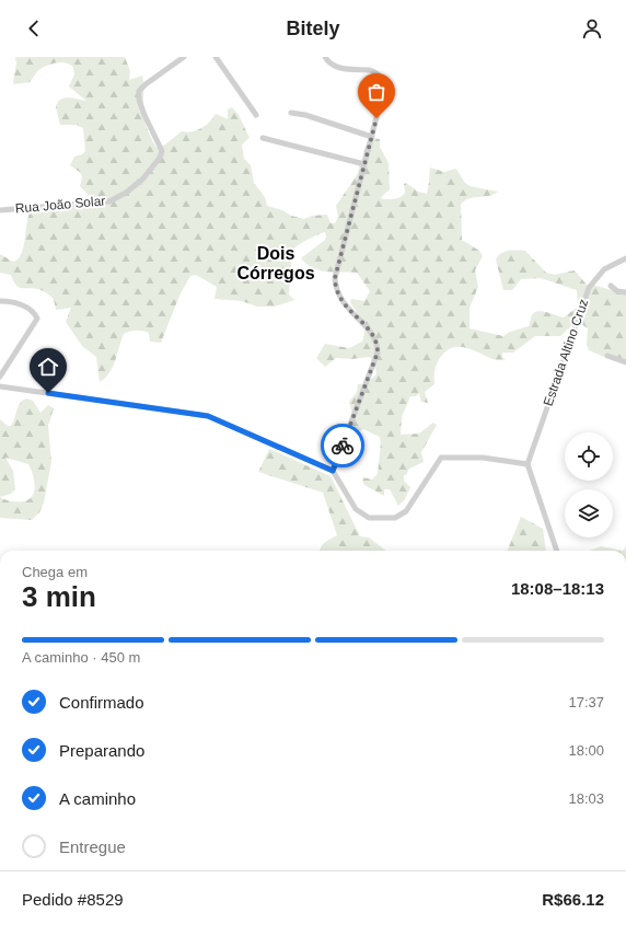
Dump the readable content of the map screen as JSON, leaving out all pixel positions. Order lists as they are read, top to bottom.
{
  "streets": {
    "street": ["Rua João Solar", "Estrada Altino Cruz"]
  },
  "districts": ["Dois Córregos"],
  "page": {
    "header": "Bitely",
    "heading": ["3 min", "Chega em", "18:08–18:13"],
    "panel": ["Pedido #8529", "R$66.12"],
    "bar": "A caminho · 450 m",
    "list": [
      ["Confirmado", "17:37"],
      ["Preparando", "18:00"],
      ["A caminho", "18:03"],
      "Entregue"
    ]
  }
}
